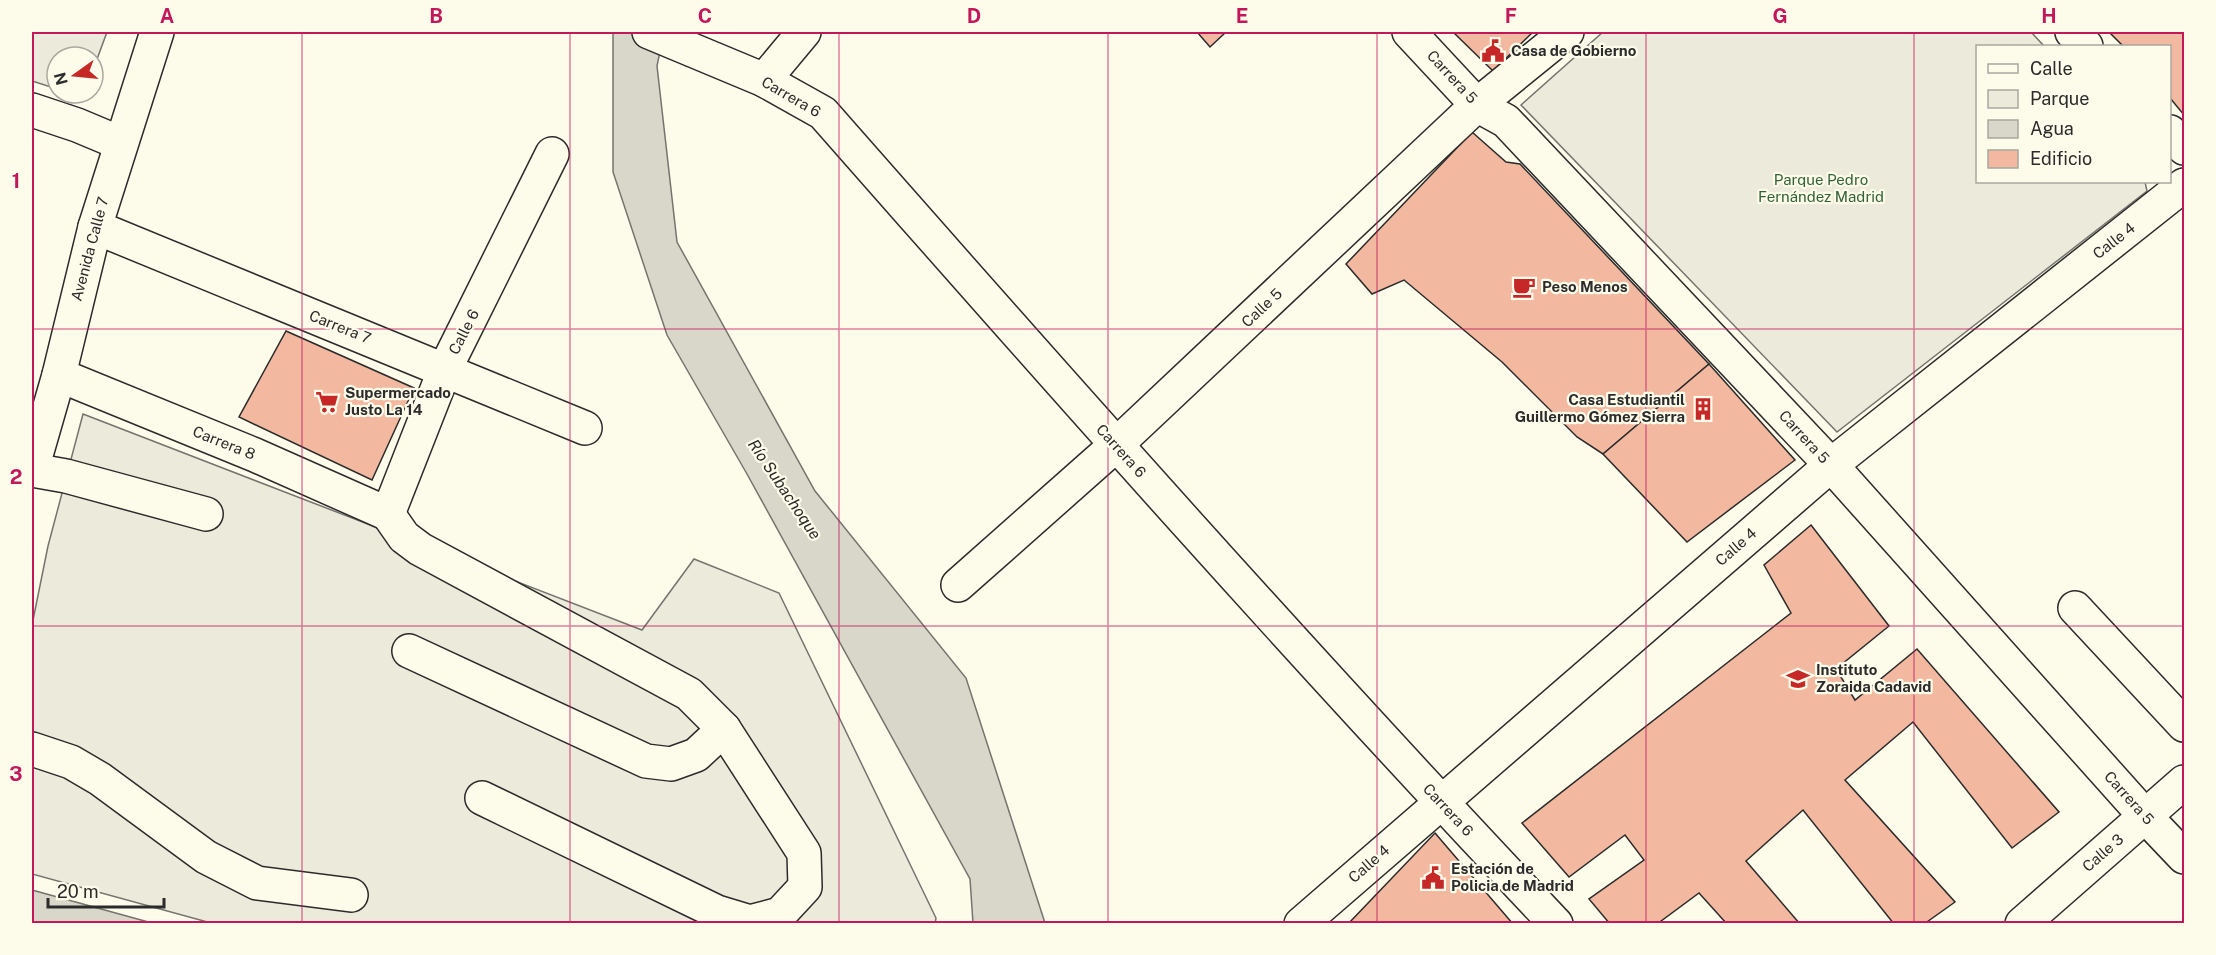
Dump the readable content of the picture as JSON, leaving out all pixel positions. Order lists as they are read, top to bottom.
{
  "streets": {
    "street": [
      "Carrera 5",
      "Carrera 6",
      "Calle 4",
      "Avenida Calle 7",
      "Calle 5",
      "Carrera 7",
      "Calle 6",
      "Carrera 8",
      "Calle 3"
    ]
  },
  "crossings": [
    ["Carrera 5", "Calle 4"],
    ["Carrera 5", "Calle 5"],
    ["Carrera 5", "Calle 3"],
    ["Carrera 6", "Calle 4"],
    ["Carrera 6", "Calle 5"],
    ["Avenida Calle 7", "Carrera 7"],
    ["Avenida Calle 7", "Carrera 8"],
    ["Carrera 7", "Calle 6"],
    ["Calle 6", "Carrera 8"]
  ],
  "water": ["Río Subachoque"],
  "parks": ["Parque Pedro Fernández Madrid"],
  "places": {
    "public building": ["Casa de Gobierno", "Estación de Policia de Madrid"],
    "cafe": ["Peso Menos"],
    "supermarket": ["Supermercado Justo La 14"],
    "building": ["Casa Estudiantil Guillermo Gómez Sierra"],
    "school or university": ["Instituto Zoraida Cadavid"]
  },
  "legend": [
    "Calle",
    "Parque",
    "Agua",
    "Edificio"
  ],
  "scale_bar": "20 m",
  "north": "left",
  "grid": {
    "columns": [
      "A",
      "B",
      "C",
      "D",
      "E",
      "F",
      "G",
      "H"
    ],
    "rows": ["1", "2", "3"]
  }
}
